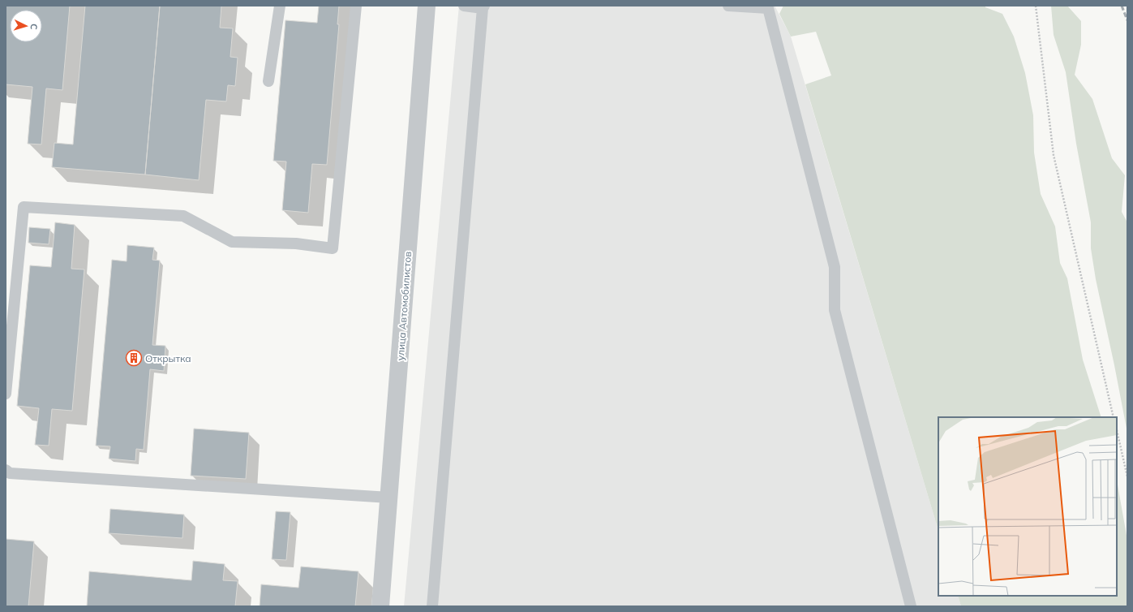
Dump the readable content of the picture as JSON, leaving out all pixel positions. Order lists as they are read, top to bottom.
{
  "streets": {
    "street": ["улица Автомобилистов"]
  },
  "places": {
    "building": ["Открытка"]
  },
  "north": "right"
}
